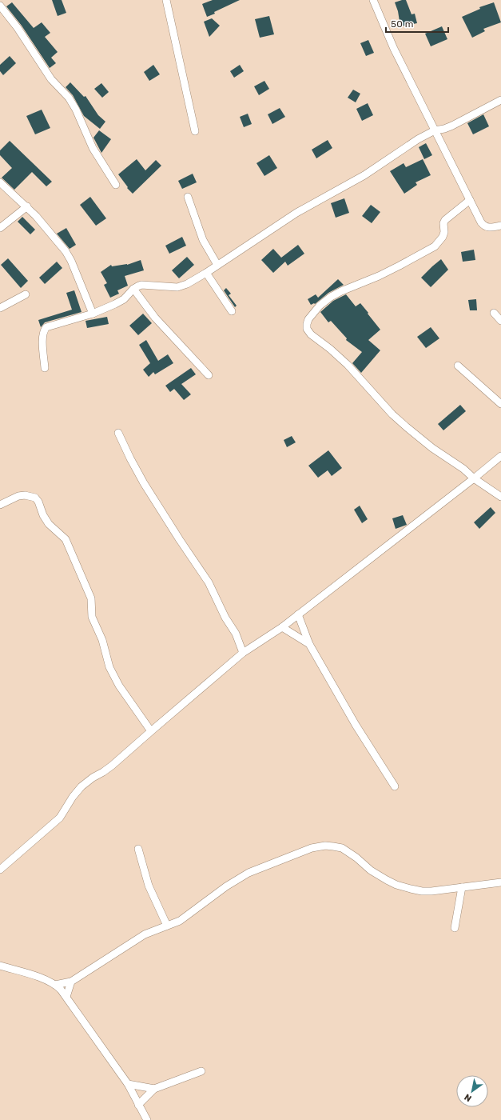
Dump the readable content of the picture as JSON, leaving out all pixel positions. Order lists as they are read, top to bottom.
{
  "scale_bar": "50 m",
  "north": "bottom left"
}
